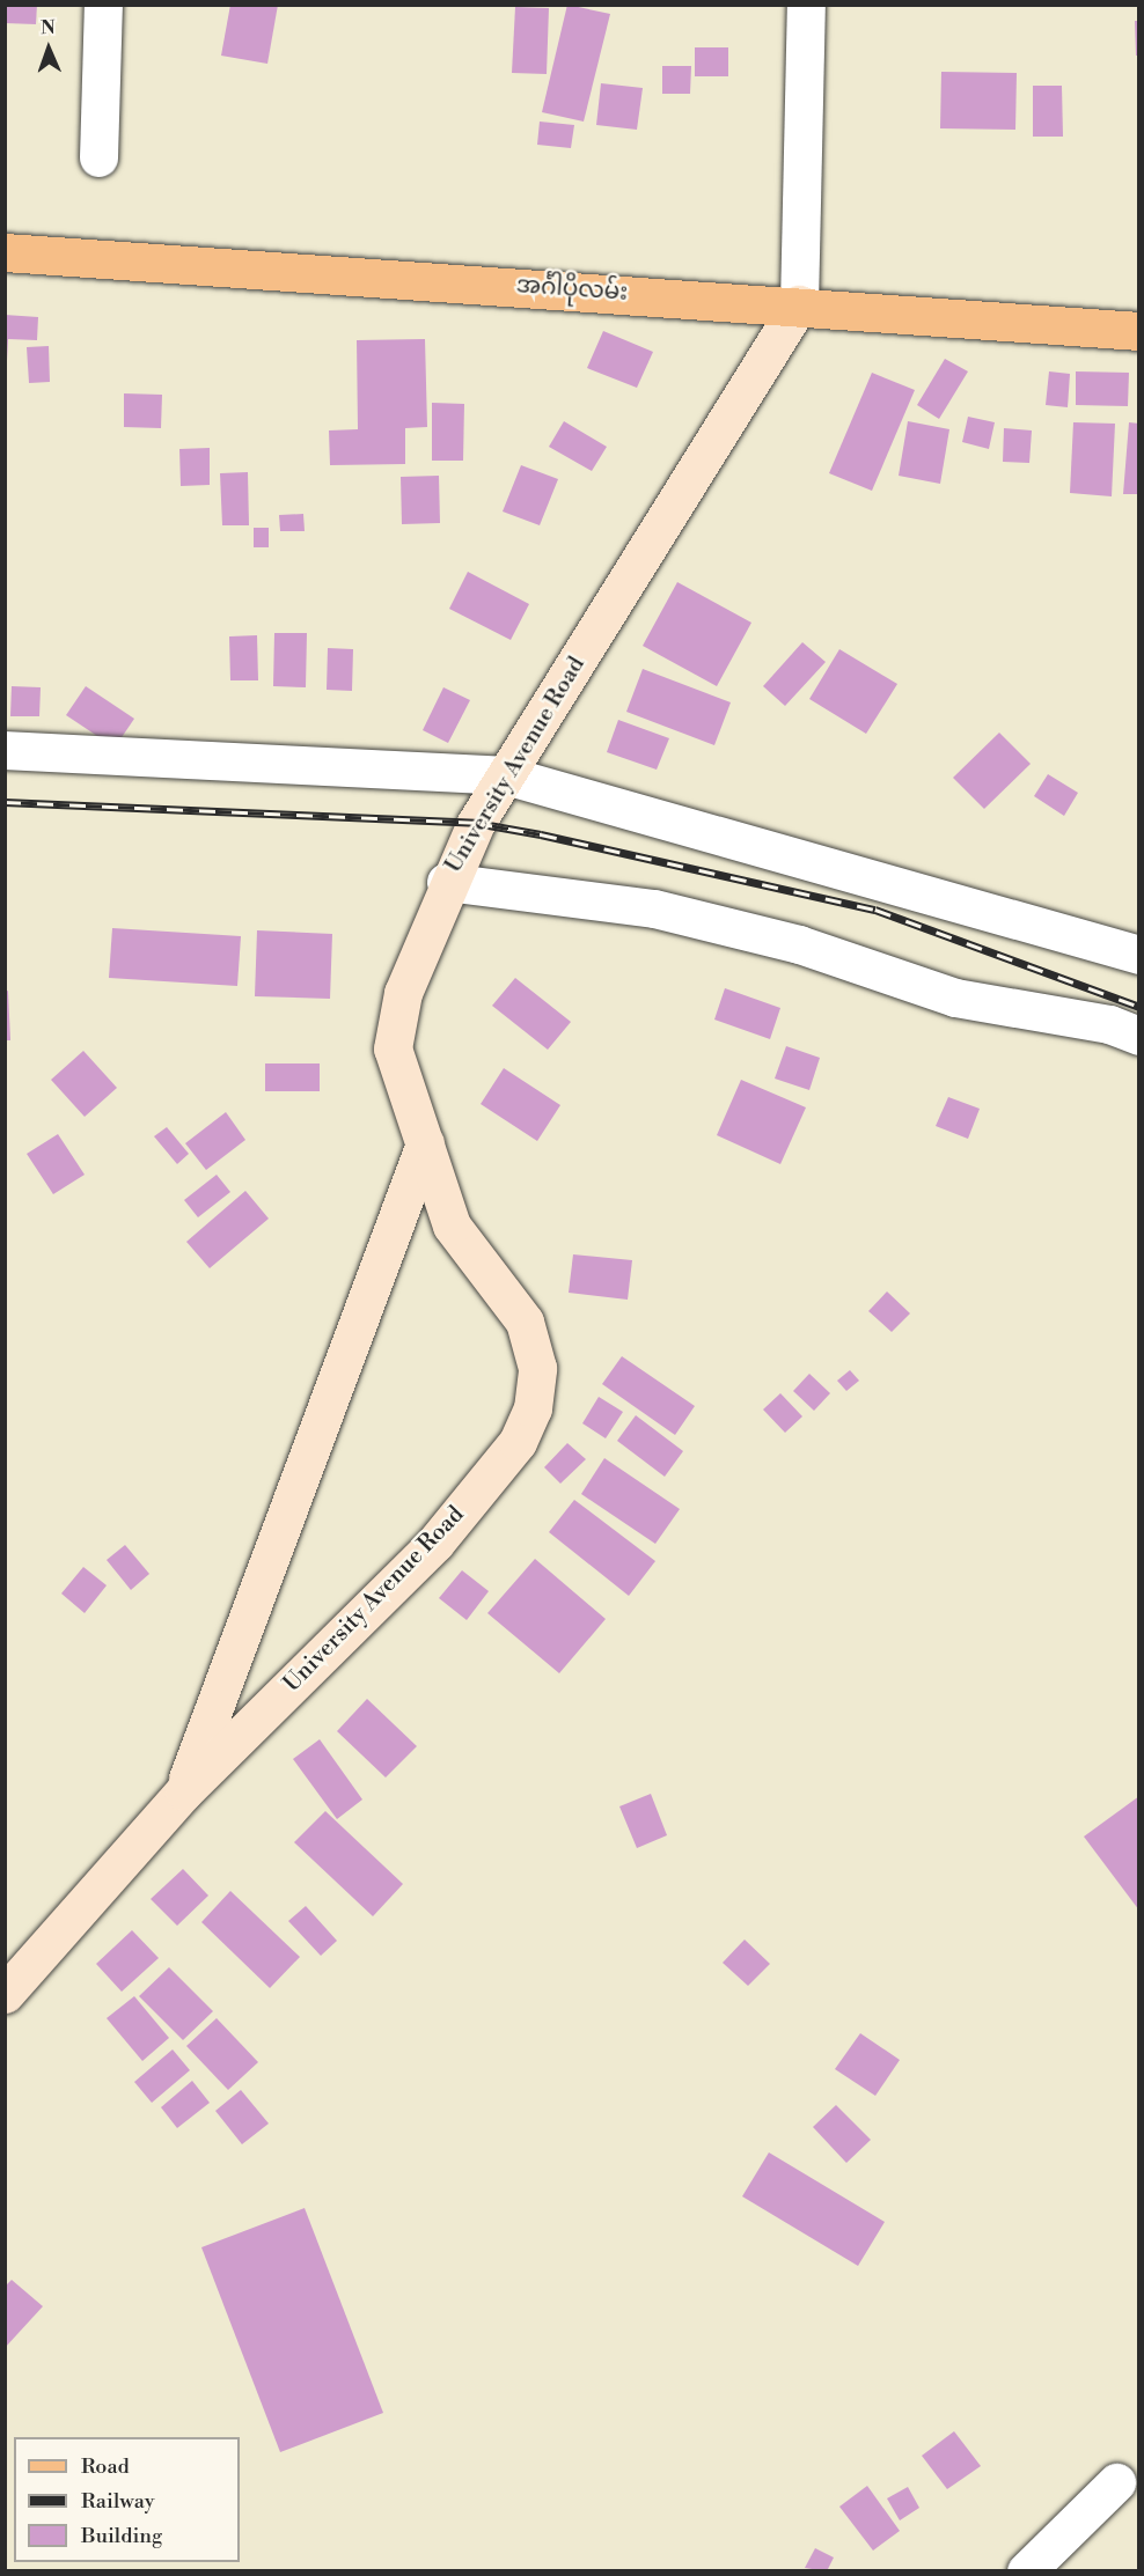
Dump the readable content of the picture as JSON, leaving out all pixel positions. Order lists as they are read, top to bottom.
{
  "streets": {
    "main road": ["အင်္ဂါပိုလမ်း", "University Avenue Road"]
  },
  "crossings": [
    ["အင်္ဂါပိုလမ်း", "University Avenue Road"]
  ],
  "legend": ["Road", "Railway", "Building"],
  "north": "top"
}
